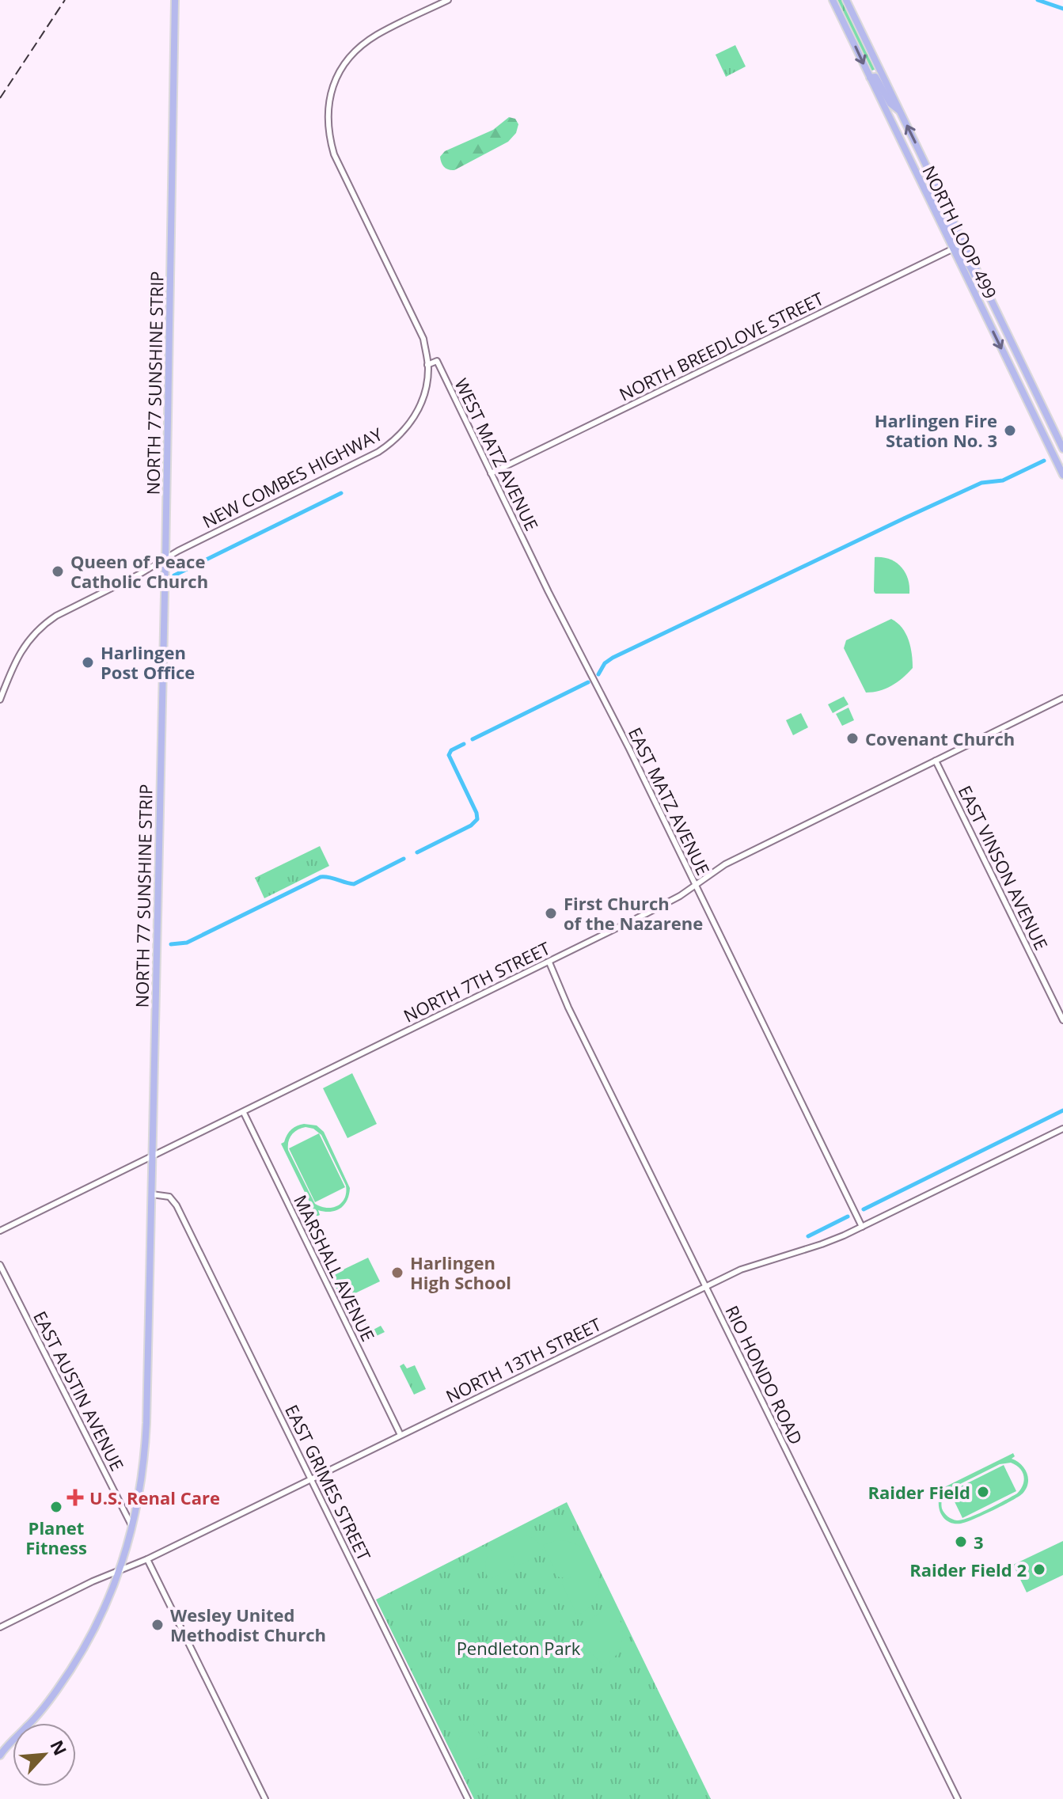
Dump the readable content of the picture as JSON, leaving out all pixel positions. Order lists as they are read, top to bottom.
{
  "streets": {
    "main road": ["NORTH LOOP 499", "NORTH 77 SUNSHINE STRIP"],
    "street": [
      "NORTH BREEDLOVE STREET",
      "WEST MATZ AVENUE",
      "NEW COMBES HIGHWAY",
      "EAST MATZ AVENUE",
      "EAST VINSON AVENUE",
      "NORTH 7TH STREET",
      "MARSHALL AVENUE",
      "NORTH 13TH STREET",
      "RIO HONDO ROAD",
      "EAST AUSTIN AVENUE",
      "EAST GRIMES STREET"
    ]
  },
  "crossings": [
    ["NORTH LOOP 499", "NORTH BREEDLOVE STREET"],
    ["NORTH BREEDLOVE STREET", "WEST MATZ AVENUE"],
    ["NORTH 77 SUNSHINE STRIP", "NEW COMBES HIGHWAY"],
    ["NORTH 77 SUNSHINE STRIP", "NORTH 7TH STREET"],
    ["NORTH 77 SUNSHINE STRIP", "NORTH 13TH STREET"],
    ["NORTH 77 SUNSHINE STRIP", "EAST AUSTIN AVENUE"],
    ["NORTH 77 SUNSHINE STRIP", "EAST GRIMES STREET"],
    ["WEST MATZ AVENUE", "NEW COMBES HIGHWAY"],
    ["WEST MATZ AVENUE", "EAST MATZ AVENUE"],
    ["EAST MATZ AVENUE", "NORTH 7TH STREET"],
    ["EAST MATZ AVENUE", "NORTH 13TH STREET"],
    ["EAST VINSON AVENUE", "NORTH 7TH STREET"],
    ["NORTH 7TH STREET", "MARSHALL AVENUE"],
    ["NORTH 7TH STREET", "RIO HONDO ROAD"],
    ["MARSHALL AVENUE", "NORTH 13TH STREET"],
    ["NORTH 13TH STREET", "RIO HONDO ROAD"],
    ["NORTH 13TH STREET", "EAST GRIMES STREET"]
  ],
  "parks": ["Pendleton Park"],
  "places": {
    "other": [
      "Harlingen Fire Station No. 3",
      "Queen of Peace Catholic Church",
      "Harlingen Post Office",
      "Covenant Church",
      "First Church of the Nazarene",
      "Harlingen High School",
      "Raider Field",
      "Planet Fitness",
      "3",
      "Raider Field 2",
      "Wesley United Methodist Church"
    ],
    "health": ["U.S. Renal Care"]
  },
  "north": "top right"
}
